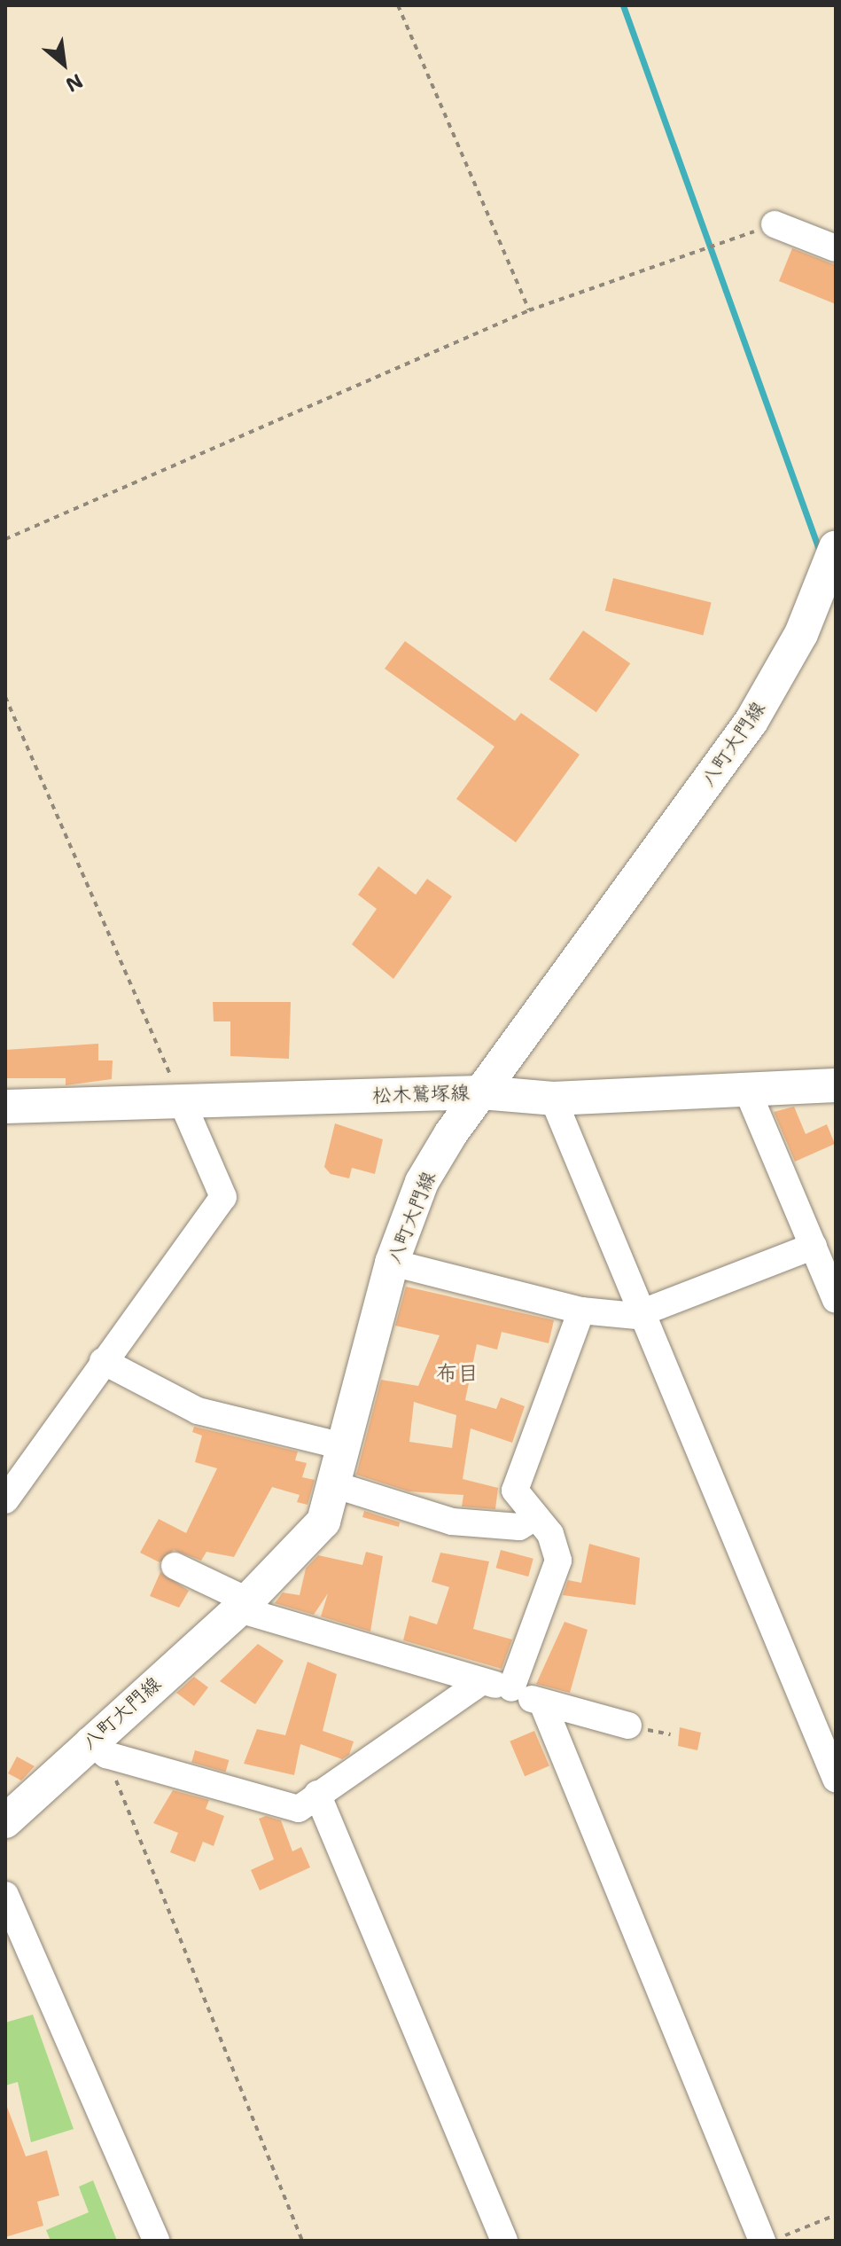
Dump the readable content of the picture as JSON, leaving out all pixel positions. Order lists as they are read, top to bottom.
{
  "streets": {
    "main road": ["八町大門線", "松木鷲塚線"]
  },
  "crossings": [
    ["八町大門線", "松木鷲塚線"]
  ],
  "districts": ["布目"],
  "north": "bottom right"
}
